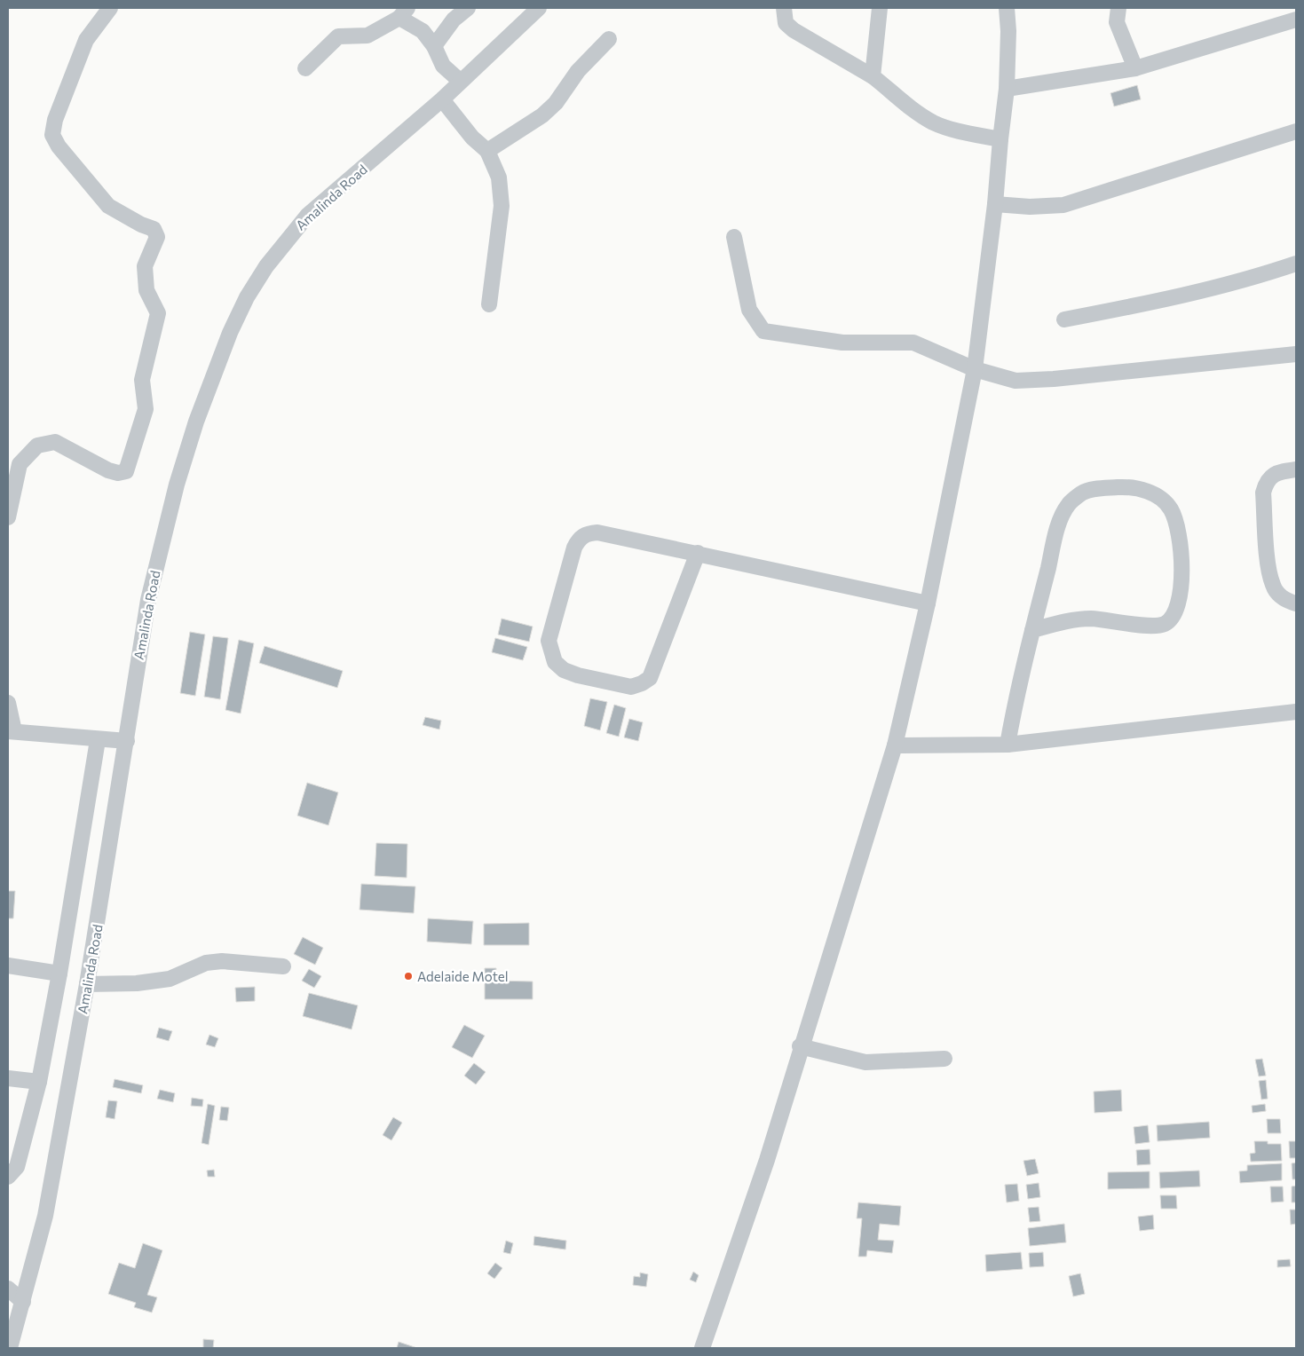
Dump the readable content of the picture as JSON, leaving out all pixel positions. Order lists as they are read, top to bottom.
{
  "streets": {
    "street": ["Amalinda Road"]
  },
  "places": ["Adelaide Motel"]
}
